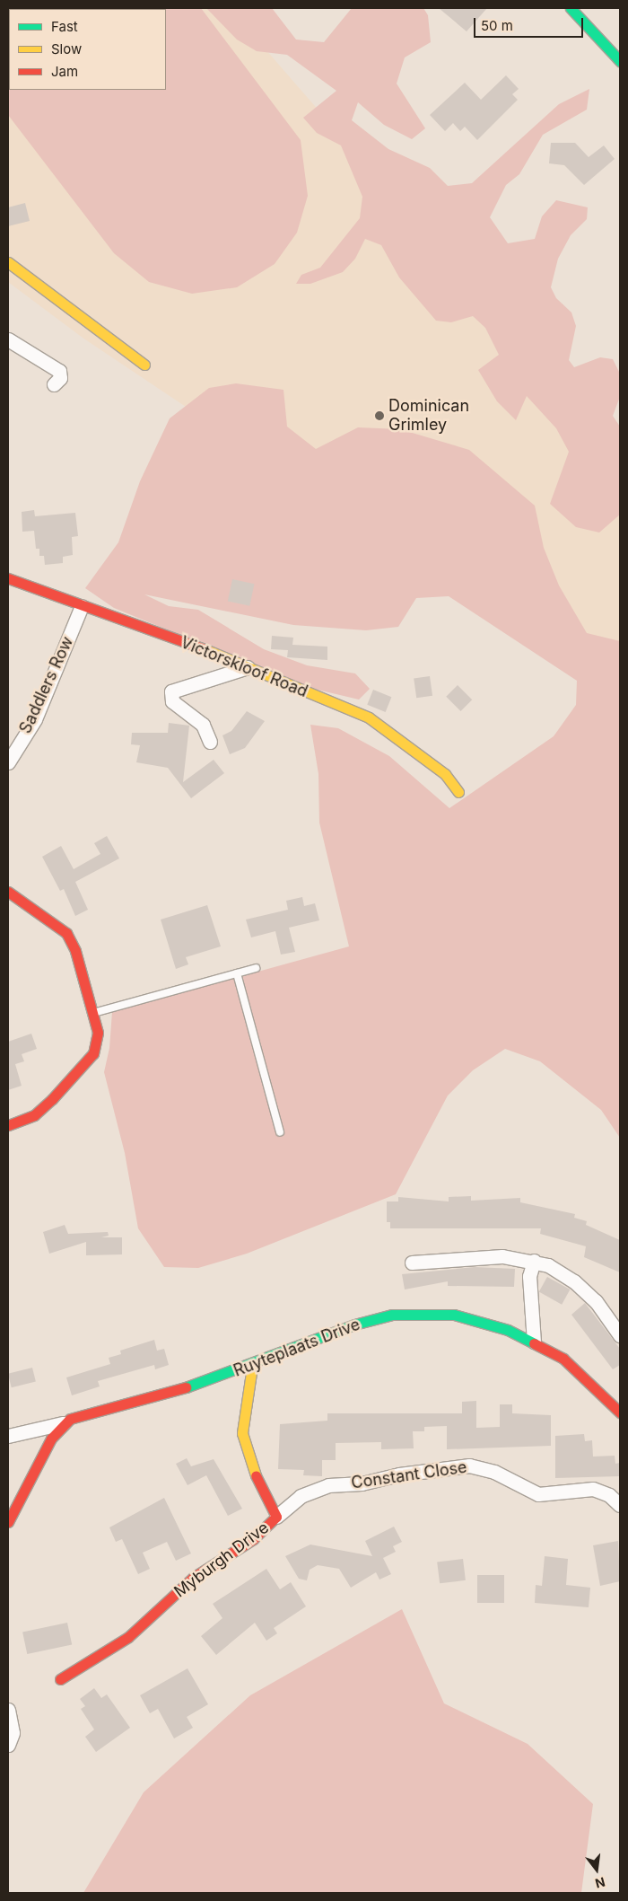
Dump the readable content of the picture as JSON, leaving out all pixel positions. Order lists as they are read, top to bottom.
{
  "streets": {
    "street": [
      "Victorskloof Road",
      "Saddlers Row",
      "Ruyteplaats Drive",
      "Constant Close",
      "Myburgh Drive"
    ]
  },
  "crossings": [
    ["Victorskloof Road", "Saddlers Row"],
    ["Ruyteplaats Drive", "Myburgh Drive"],
    ["Constant Close", "Myburgh Drive"]
  ],
  "places": ["Dominican Grimley"],
  "legend": ["Fast", "Slow", "Jam"],
  "scale_bar": "50 m",
  "north": "bottom"
}
